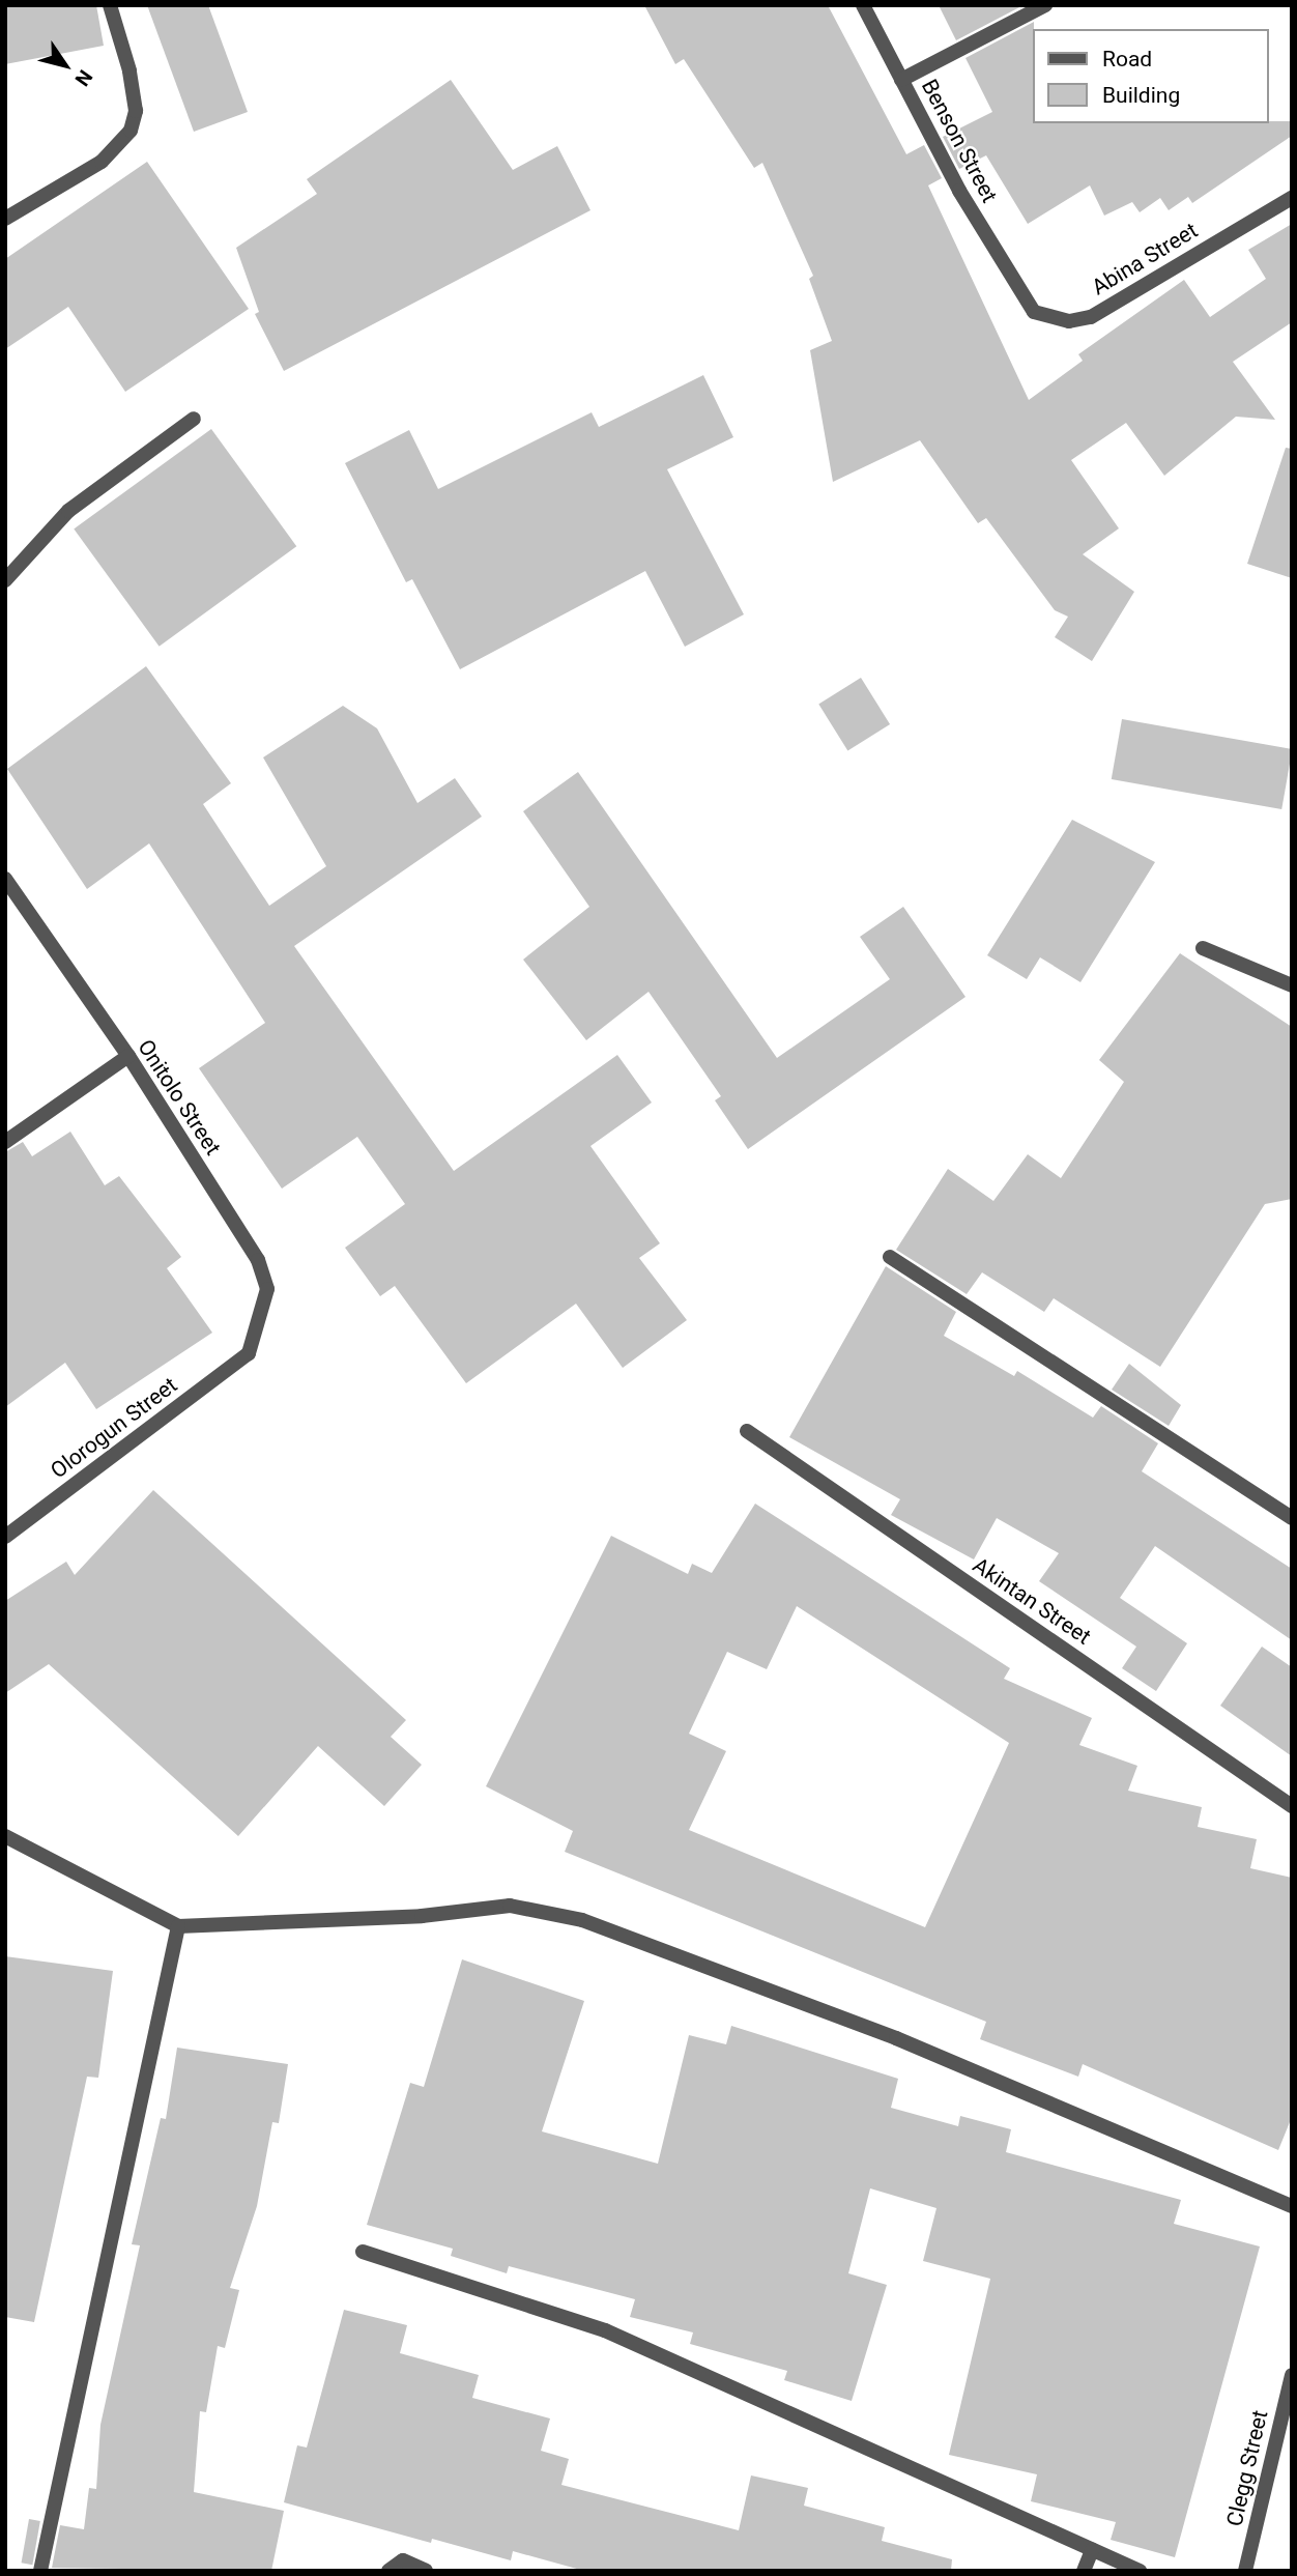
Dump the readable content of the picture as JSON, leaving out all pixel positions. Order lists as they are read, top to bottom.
{
  "streets": {
    "street": [
      "Benson Street",
      "Abina Street",
      "Onitolo Street",
      "Olorogun Street",
      "Akintan Street",
      "Clegg Street"
    ]
  },
  "crossings": [
    ["Benson Street", "Abina Street"],
    ["Onitolo Street", "Olorogun Street"]
  ],
  "legend": ["Road", "Building"],
  "north": "bottom right"
}
